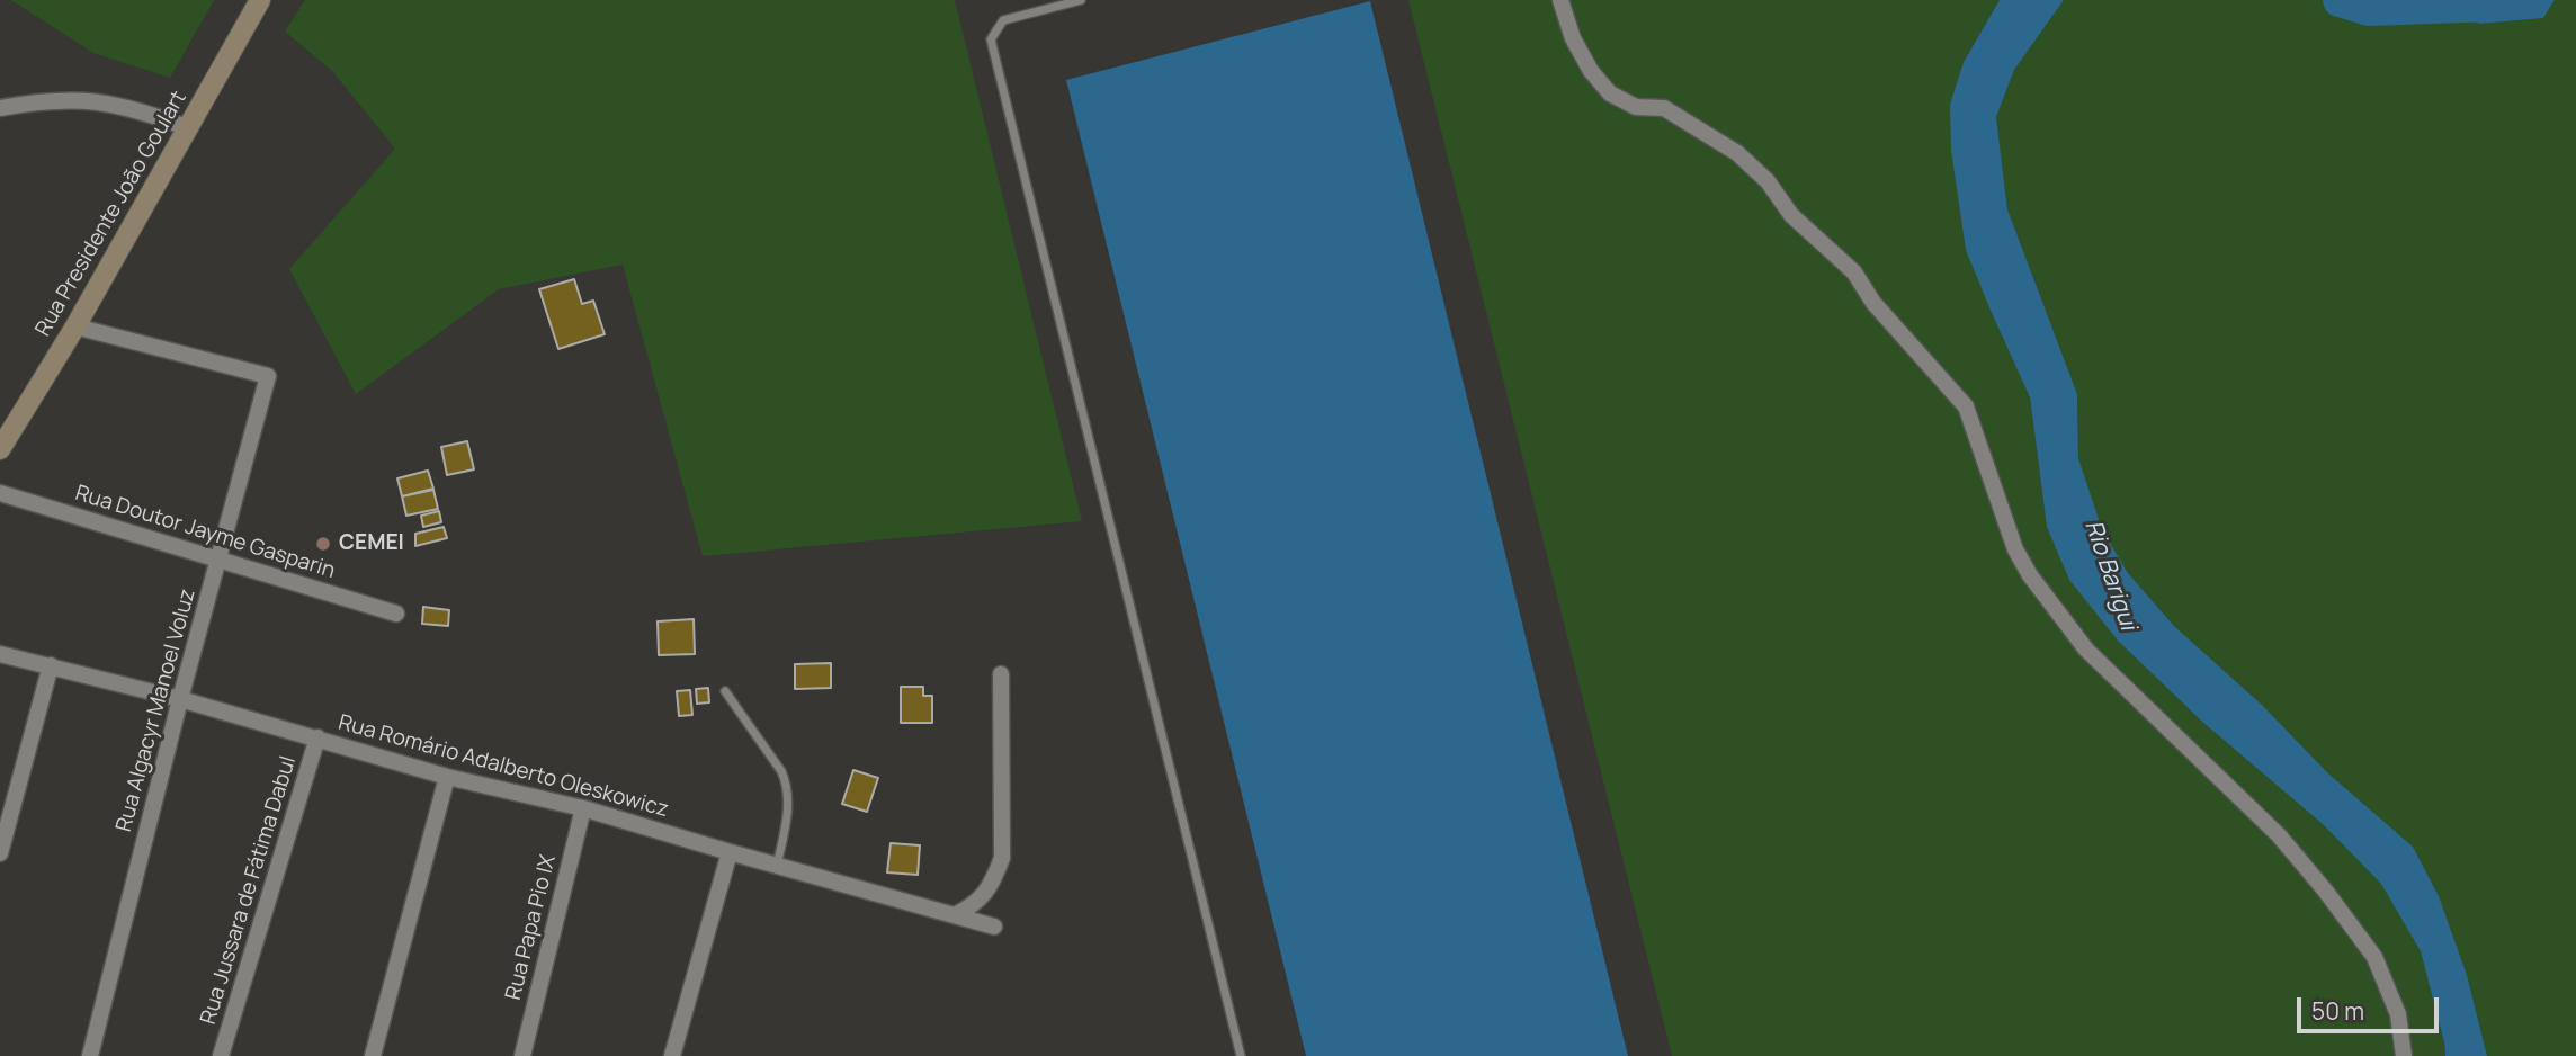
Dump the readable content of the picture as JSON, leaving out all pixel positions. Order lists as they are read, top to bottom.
{
  "streets": {
    "main road": ["Rua Presidente João Goulart"],
    "street": [
      "Rua Doutor Jayme Gasparin",
      "Rua Algacyr Manoel Voluz",
      "Rua Romário Adalberto Oleskowicz",
      "Rua Jussara de Fátima Dabul",
      "Rua Papa Pio IX"
    ]
  },
  "crossings": [
    ["Rua Presidente João Goulart", "Rua Algacyr Manoel Voluz"],
    ["Rua Doutor Jayme Gasparin", "Rua Algacyr Manoel Voluz"],
    ["Rua Algacyr Manoel Voluz", "Rua Romário Adalberto Oleskowicz"],
    ["Rua Romário Adalberto Oleskowicz", "Rua Jussara de Fátima Dabul"],
    ["Rua Romário Adalberto Oleskowicz", "Rua Papa Pio IX"]
  ],
  "water": ["Rio Barigui"],
  "places": ["CEMEI"],
  "scale_bar": "50 m"
}
